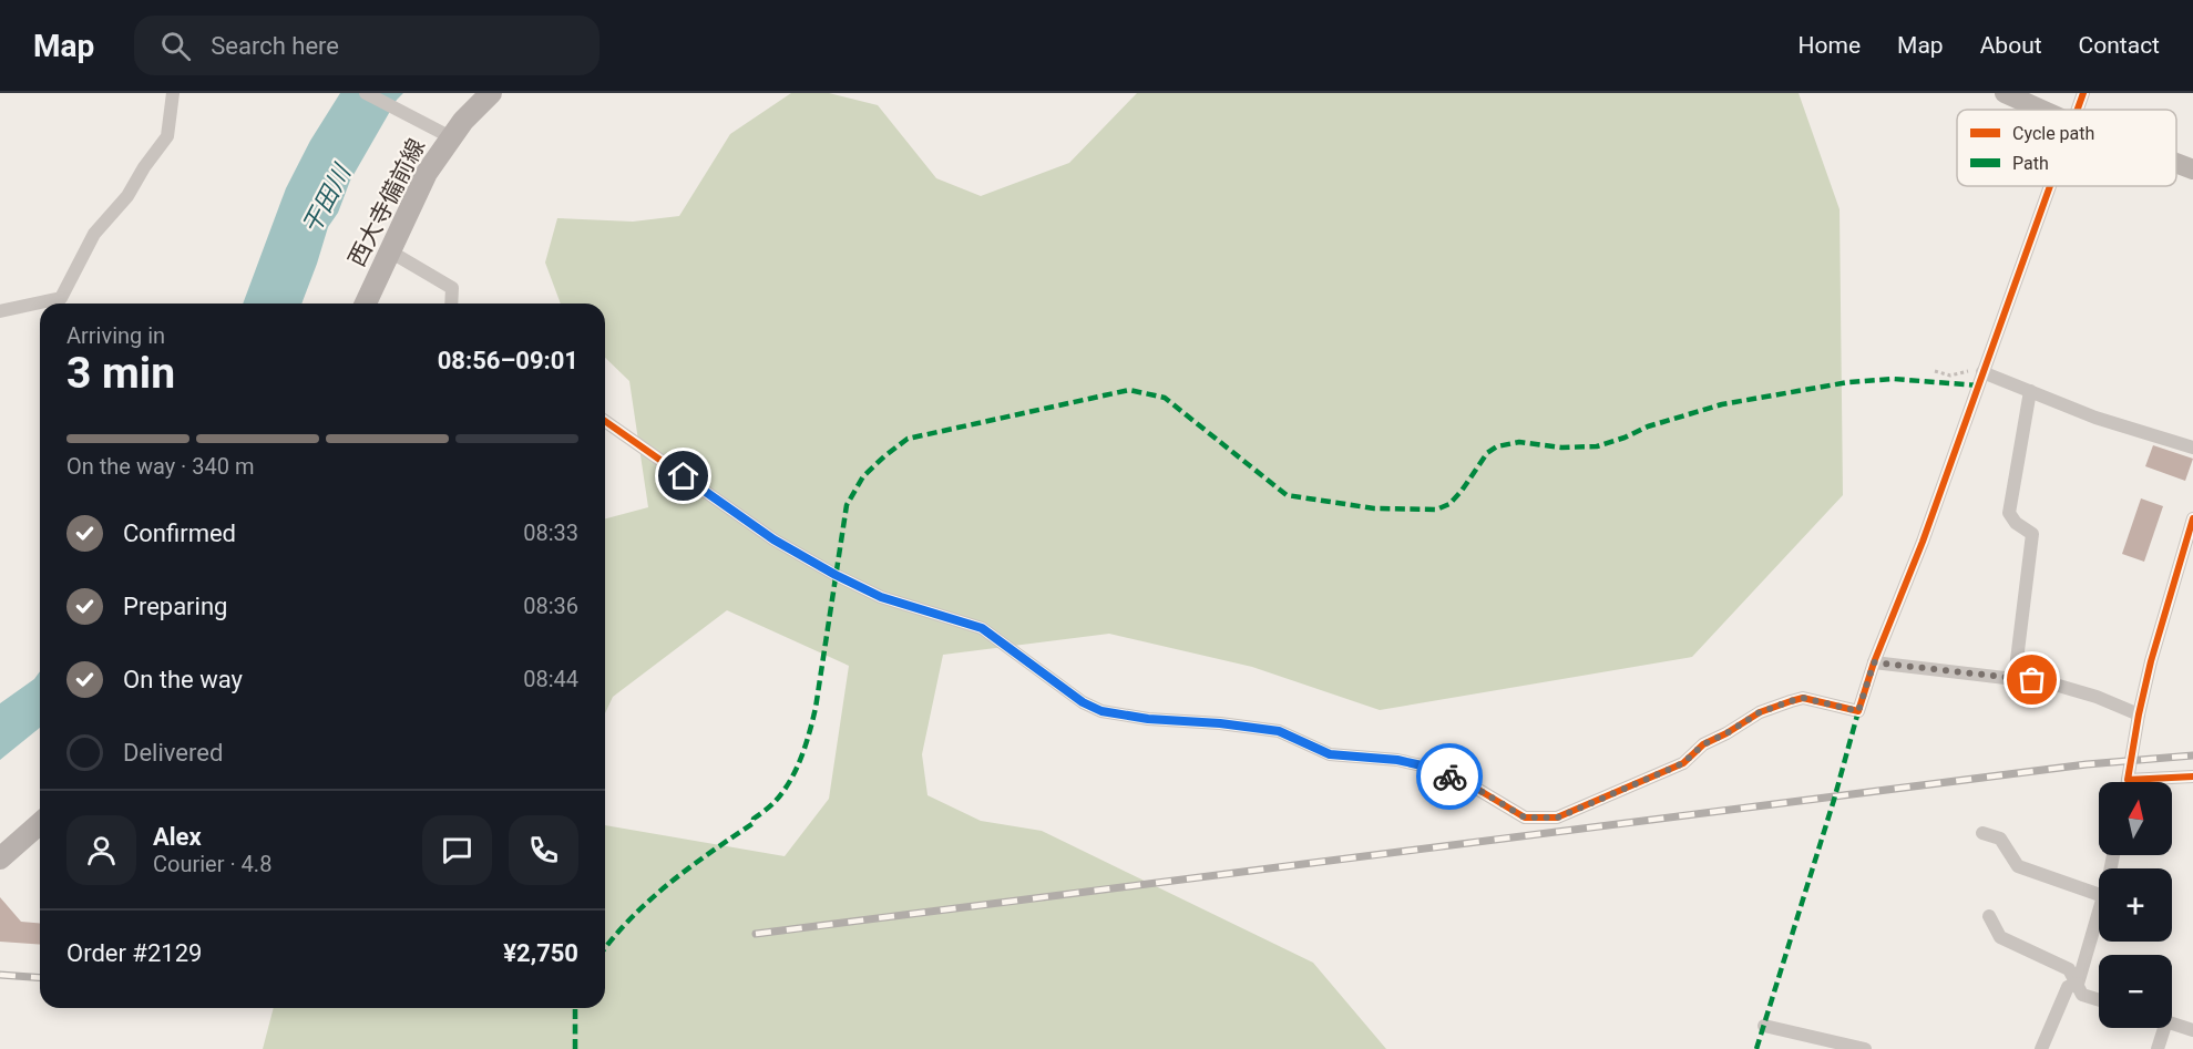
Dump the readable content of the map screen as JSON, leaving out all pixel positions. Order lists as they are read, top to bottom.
{
  "streets": {
    "main road": ["西大寺備前線"]
  },
  "water": ["干田川"],
  "legend": ["Cycle path", "Path"],
  "north": "top",
  "page": {
    "header": "Map",
    "search": "Search here",
    "nav": [
      "Home",
      "Map",
      "About",
      "Contact"
    ],
    "heading": ["3 min", "Arriving in", "08:56–09:01"],
    "panel": [
      "Alex",
      "Courier · 4.8",
      "Order #2129",
      "¥2,750"
    ],
    "bar": "On the way · 340 m",
    "list": [
      ["Confirmed", "08:33"],
      ["Preparing", "08:36"],
      ["On the way", "08:44"],
      "Delivered"
    ],
    "map_buttons": ["+", "−"]
  }
}
